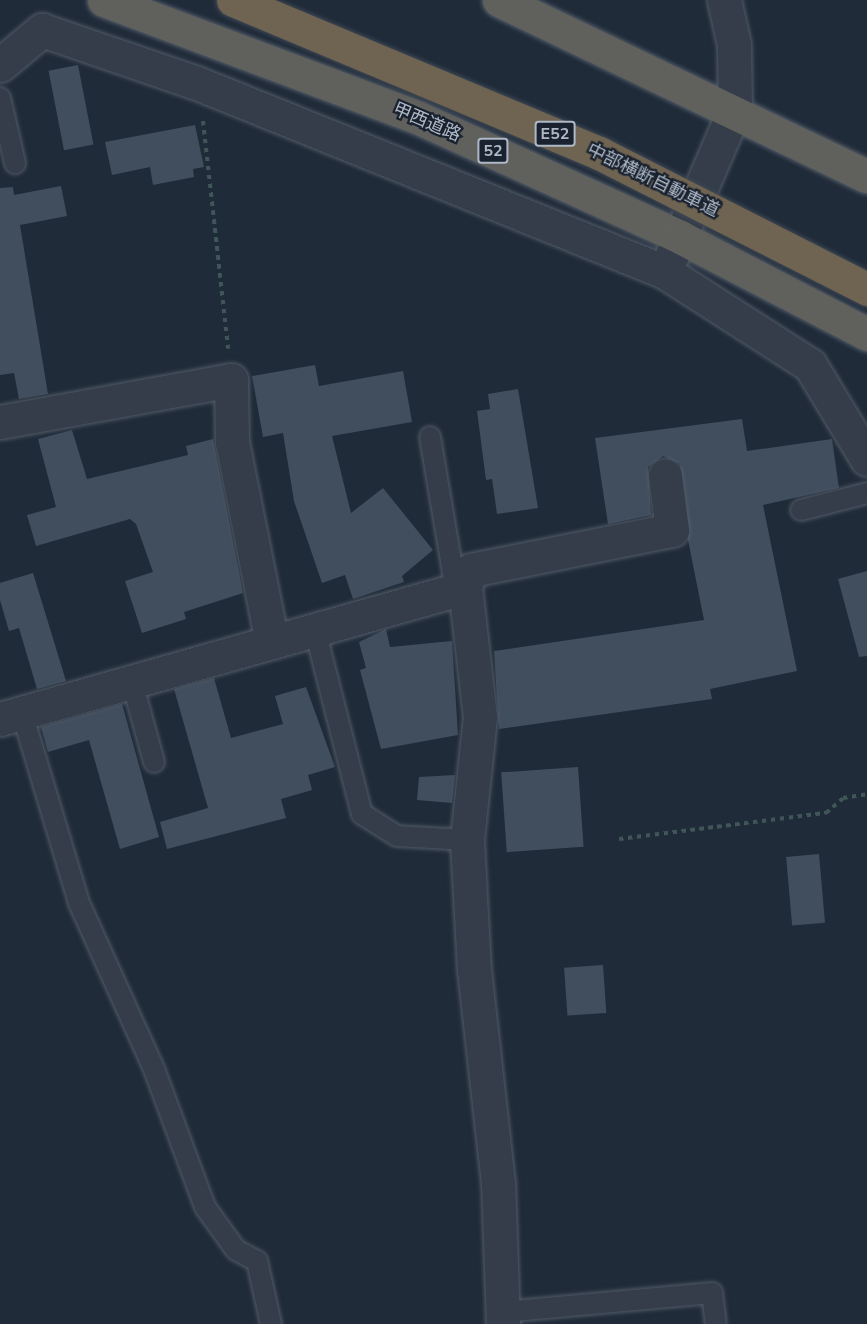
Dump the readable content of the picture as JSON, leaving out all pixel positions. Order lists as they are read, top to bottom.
{
  "streets": {
    "highway": [
      "甲西道路",
      "E52",
      "52",
      "中部横断自動車道"
    ]
  }
}
